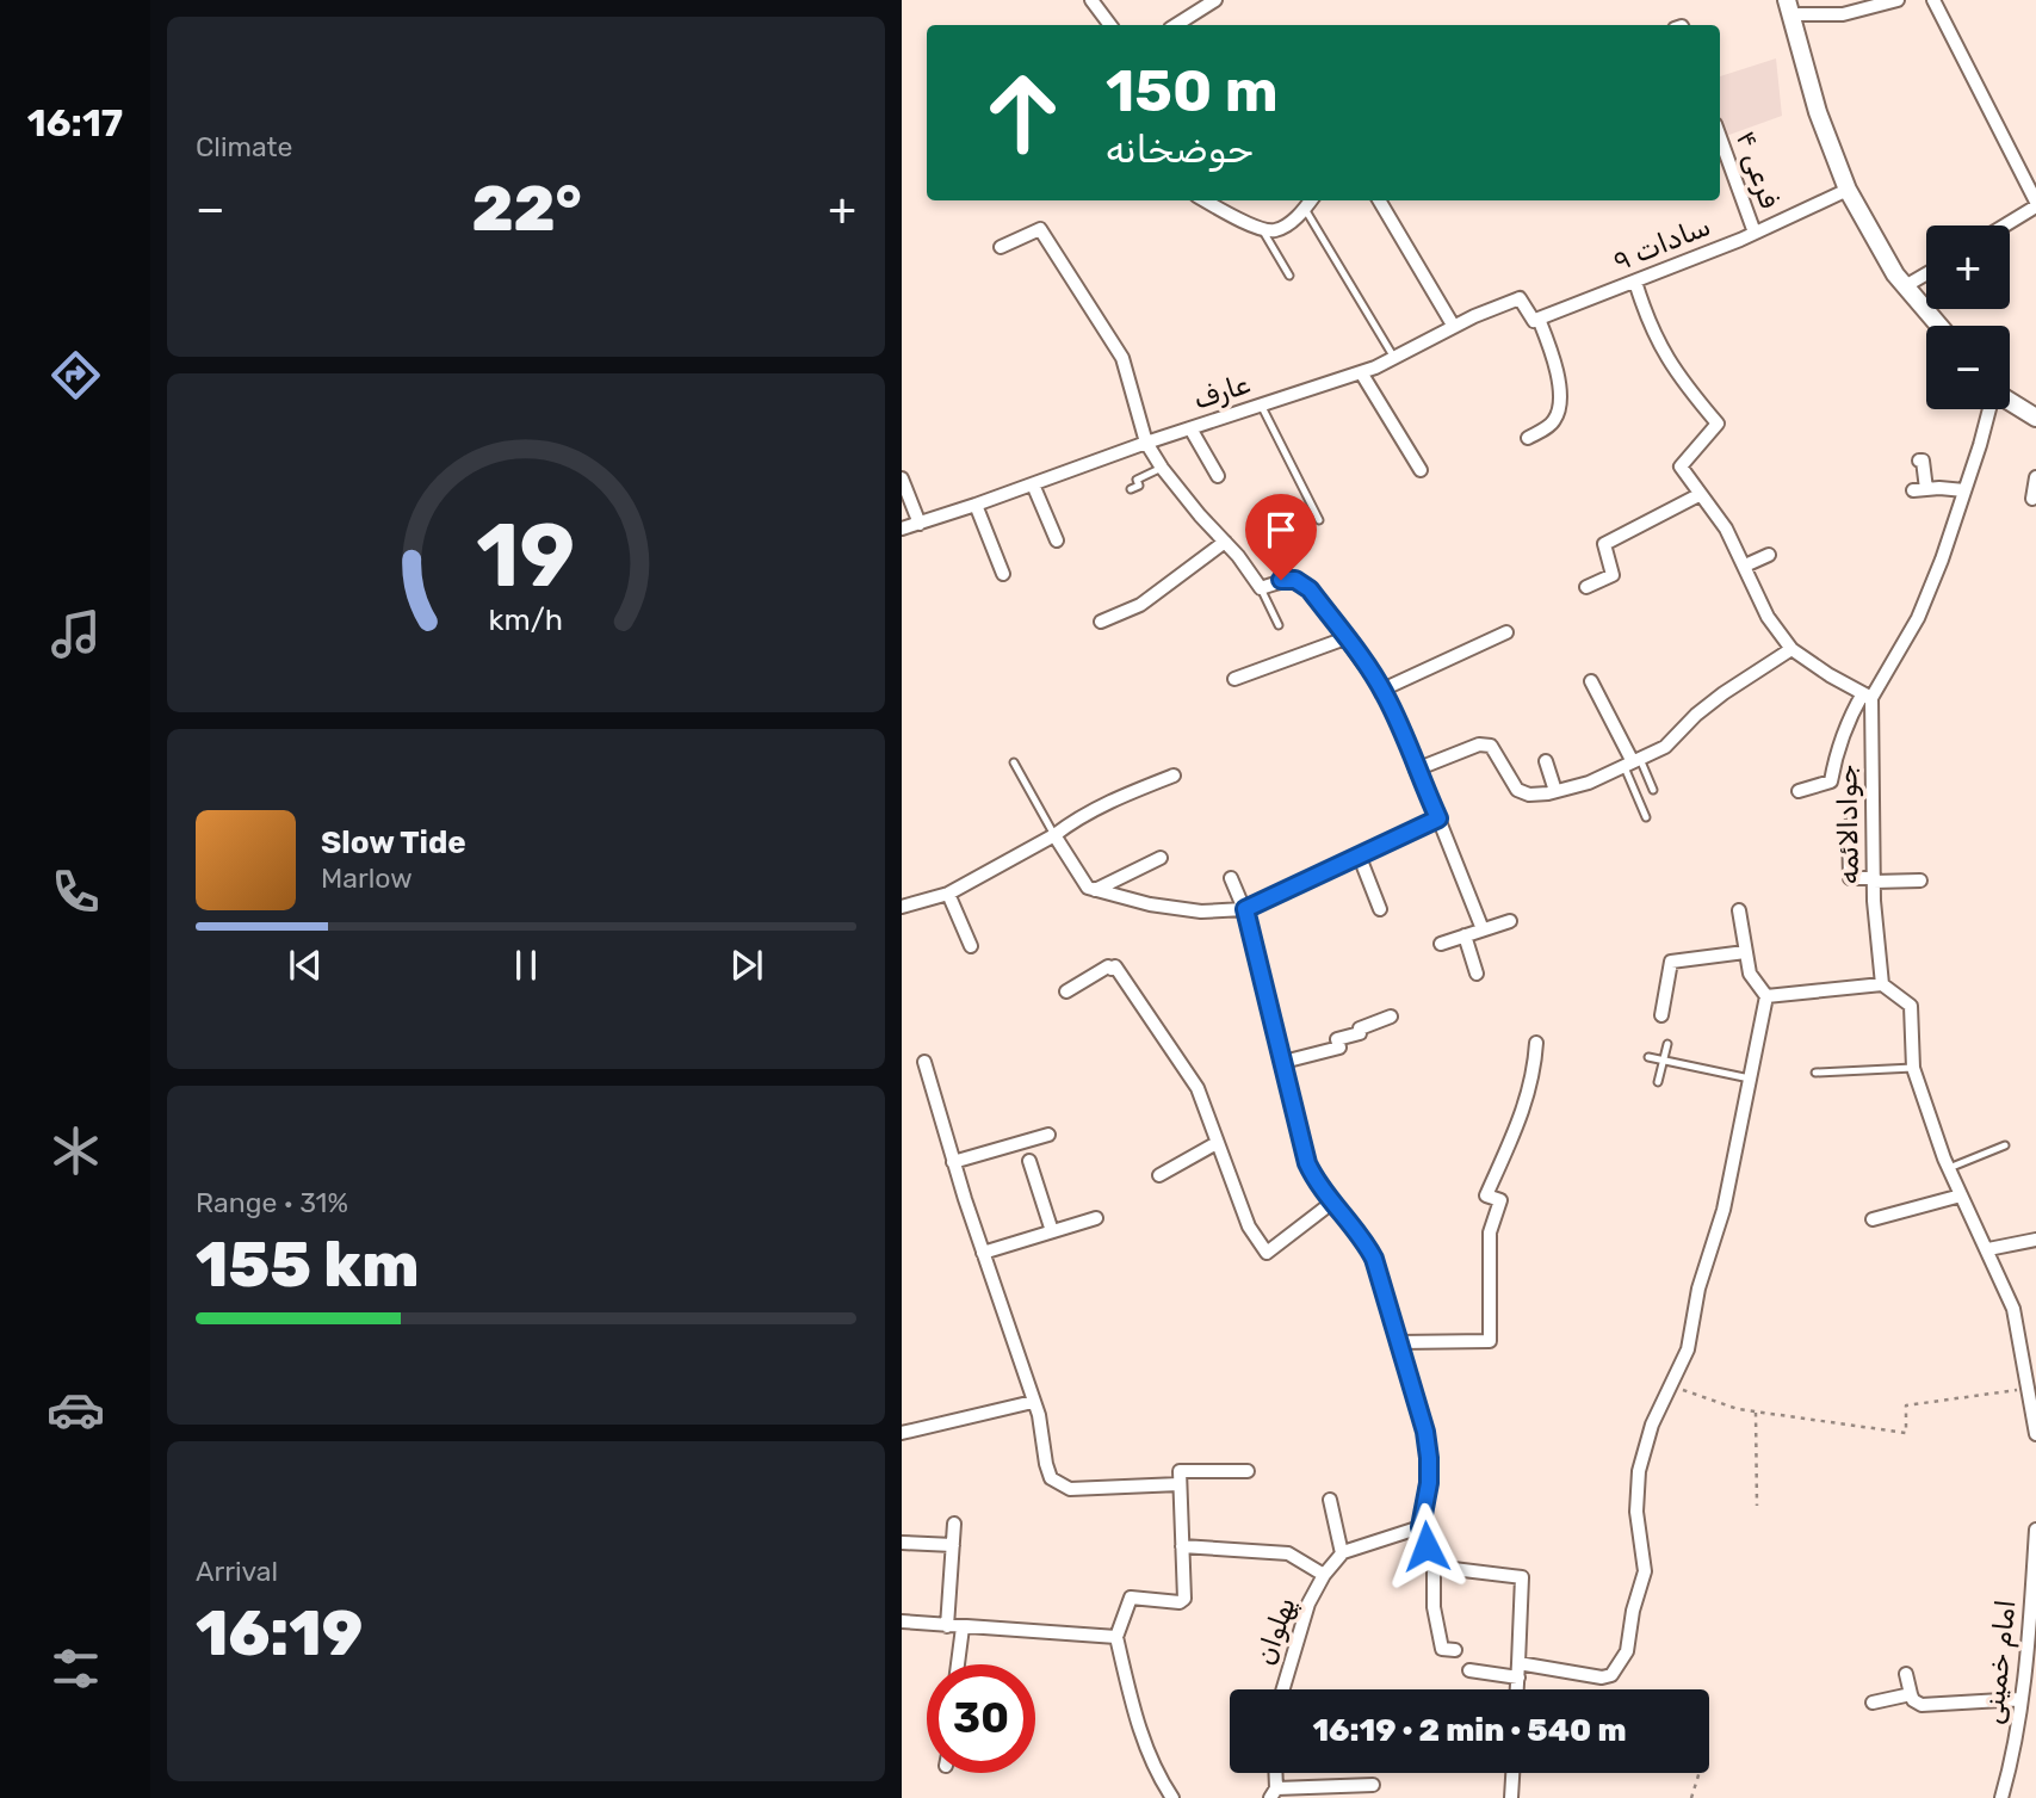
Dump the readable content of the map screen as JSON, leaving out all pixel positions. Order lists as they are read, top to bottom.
{
  "streets": {
    "street": [
      "فرعی ۴",
      "سادات ۹",
      "عارف",
      "جوادالائمه",
      "پهلوان",
      "امام خمینی"
    ]
  },
  "crossings": [
    ["فرعی ۴", "سادات ۹"],
    ["سادات ۹", "عارف"]
  ],
  "page": {
    "tabs": "16:17",
    "tile": [
      "Climate",
      ["Range · 31%", "155 km"],
      ["Arrival", "16:19"]
    ],
    "turn": ["150 m", "حوضخانه"],
    "heat": ["−", "22°", "+"],
    "map_buttons": ["+", "−"],
    "song": ["Slow Tide", "Marlow"],
    "limit": "30",
    "trip": "16:19 · 2 min · 540 m",
    "gauge": ["19", "km/h"]
  }
}
